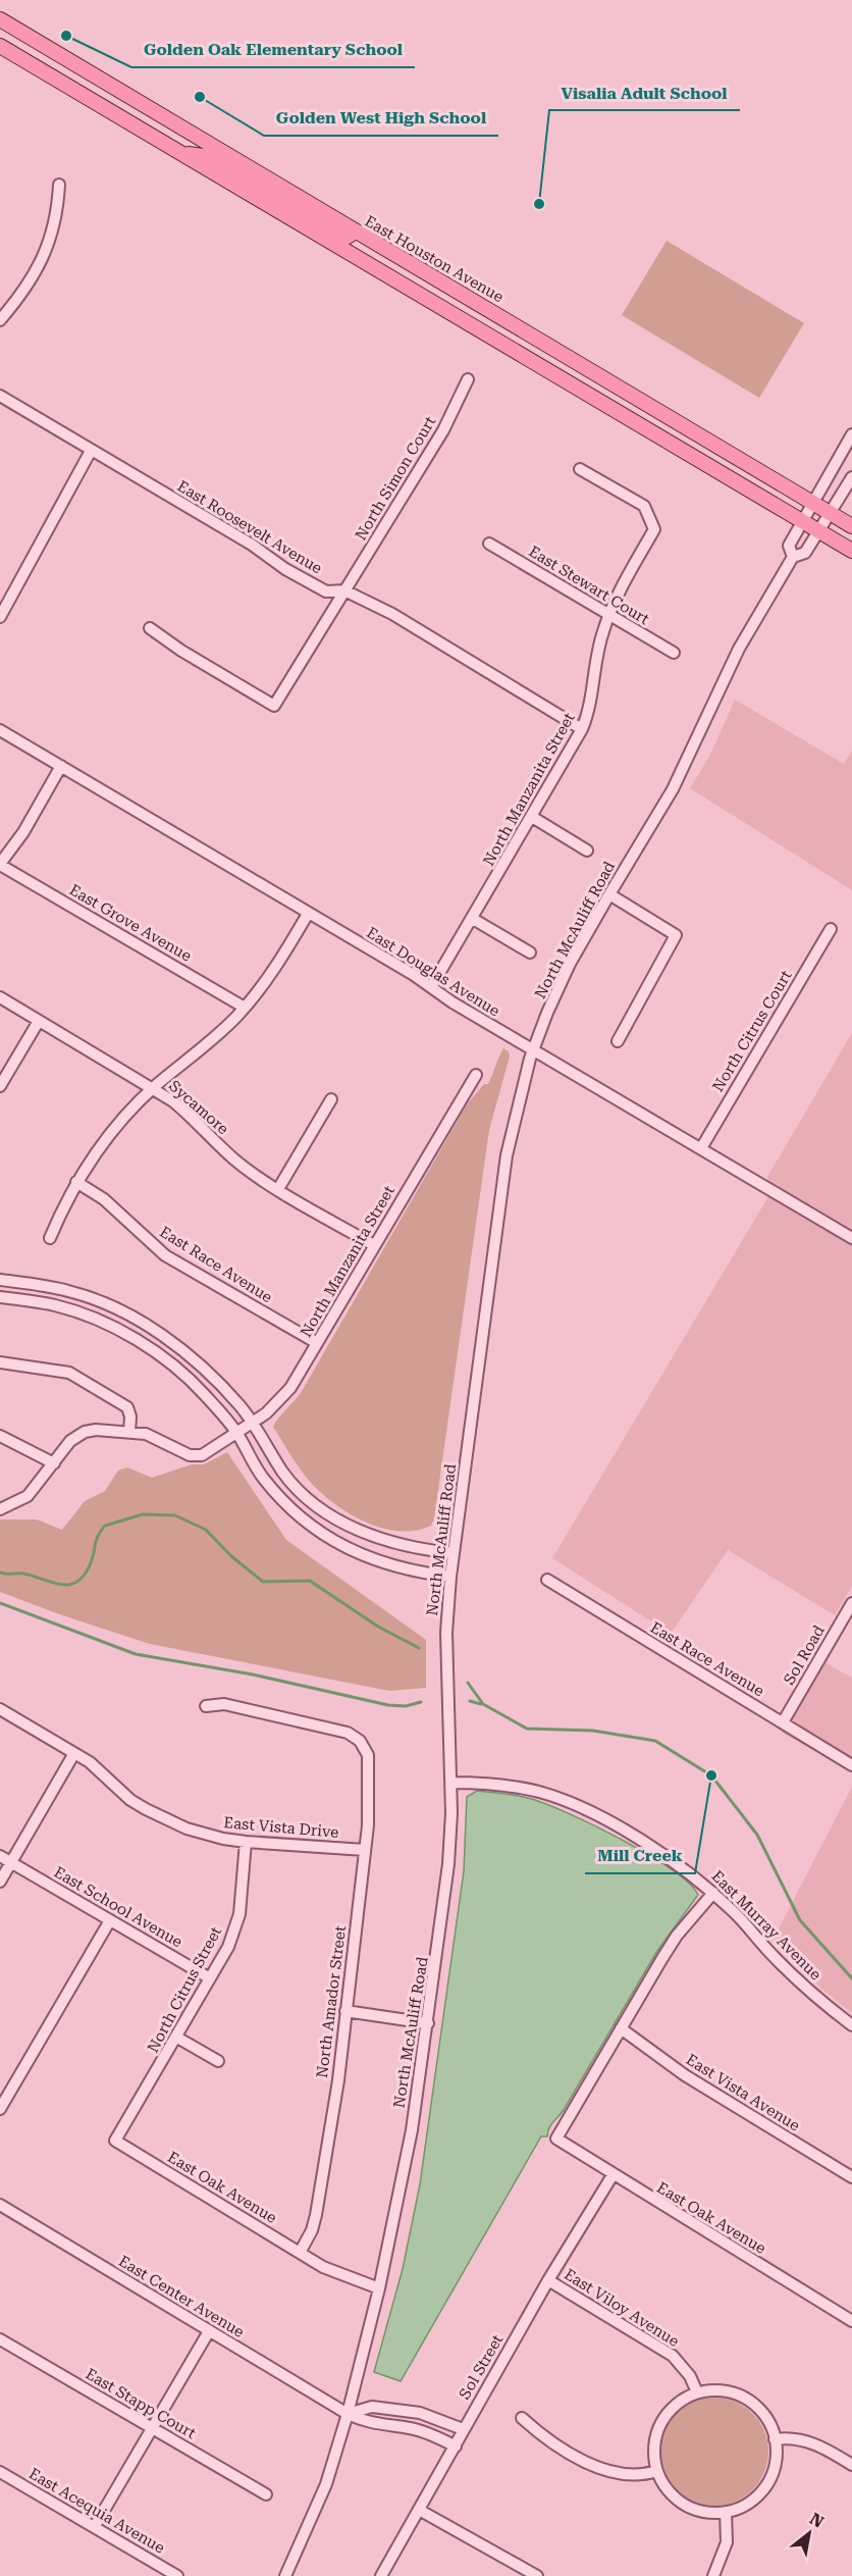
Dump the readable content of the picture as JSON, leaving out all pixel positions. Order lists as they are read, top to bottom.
{
  "streets": {
    "main road": ["East Houston Avenue"],
    "street": [
      "North Simon Court",
      "East Roosevelt Avenue",
      "East Stewart Court",
      "North Manzanita Street",
      "East Grove Avenue",
      "North McAuliff Road",
      "East Douglas Avenue",
      "North Citrus Court",
      "Sycamore",
      "East Race Avenue",
      "Sol Road",
      "East Vista Drive",
      "East School Avenue",
      "East Murray Avenue",
      "North Citrus Street",
      "North Amador Street",
      "East Vista Avenue",
      "East Oak Avenue",
      "East Center Avenue",
      "East Viloy Avenue",
      "Sol Street",
      "East Stapp Court",
      "East Acequia Avenue"
    ]
  },
  "crossings": [
    ["East Houston Avenue", "North McAuliff Road"],
    ["North Simon Court", "East Roosevelt Avenue"],
    ["East Roosevelt Avenue", "North Manzanita Street"],
    ["East Stewart Court", "North Manzanita Street"],
    ["North Manzanita Street", "East Douglas Avenue"],
    ["North Manzanita Street", "Sycamore"],
    ["North Manzanita Street", "East Race Avenue"],
    ["North McAuliff Road", "East Douglas Avenue"],
    ["North McAuliff Road", "East Murray Avenue"],
    ["North McAuliff Road", "East Oak Avenue"],
    ["North McAuliff Road", "East Center Avenue"],
    ["East Douglas Avenue", "North Citrus Court"],
    ["East Race Avenue", "Sol Road"],
    ["East Vista Drive", "North Citrus Street"],
    ["East Vista Drive", "North Amador Street"],
    ["East School Avenue", "North Citrus Street"],
    ["North Citrus Street", "East Oak Avenue"],
    ["North Amador Street", "East Oak Avenue"],
    ["East Vista Avenue", "East Oak Avenue"],
    ["East Oak Avenue", "Sol Street"],
    ["East Center Avenue", "Sol Street"],
    ["East Viloy Avenue", "Sol Street"]
  ],
  "places": [
    "Golden Oak Elementary School",
    "Golden West High School",
    "Visalia Adult School",
    "Mill Creek"
  ],
  "north": "top right"
}
